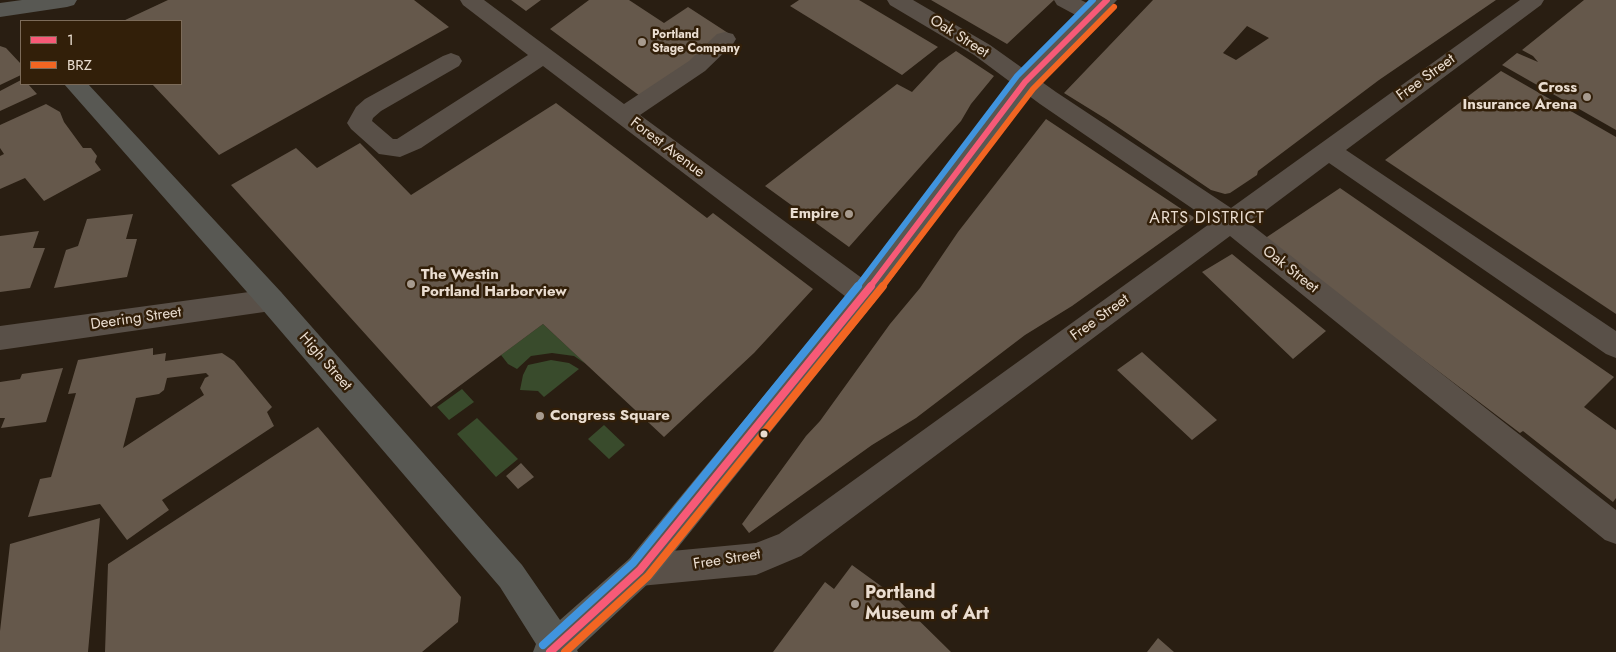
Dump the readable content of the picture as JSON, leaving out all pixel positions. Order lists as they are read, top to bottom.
{
  "streets": {
    "main road": ["High Street"],
    "street": [
      "Oak Street",
      "Free Street",
      "Forest Avenue",
      "Deering Street"
    ]
  },
  "crossings": [
    ["Oak Street", "Free Street"],
    ["Deering Street", "High Street"]
  ],
  "districts": ["ARTS DISTRICT"],
  "places": [
    "Portland Stage Company",
    "Cross Insurance Arena",
    "Empire",
    "The Westin Portland Harborview",
    "Congress Square",
    "Portland Museum of Art"
  ],
  "lines": ["transit line 1", "transit line BRZ"],
  "legend": ["1", "BRZ"]
}
